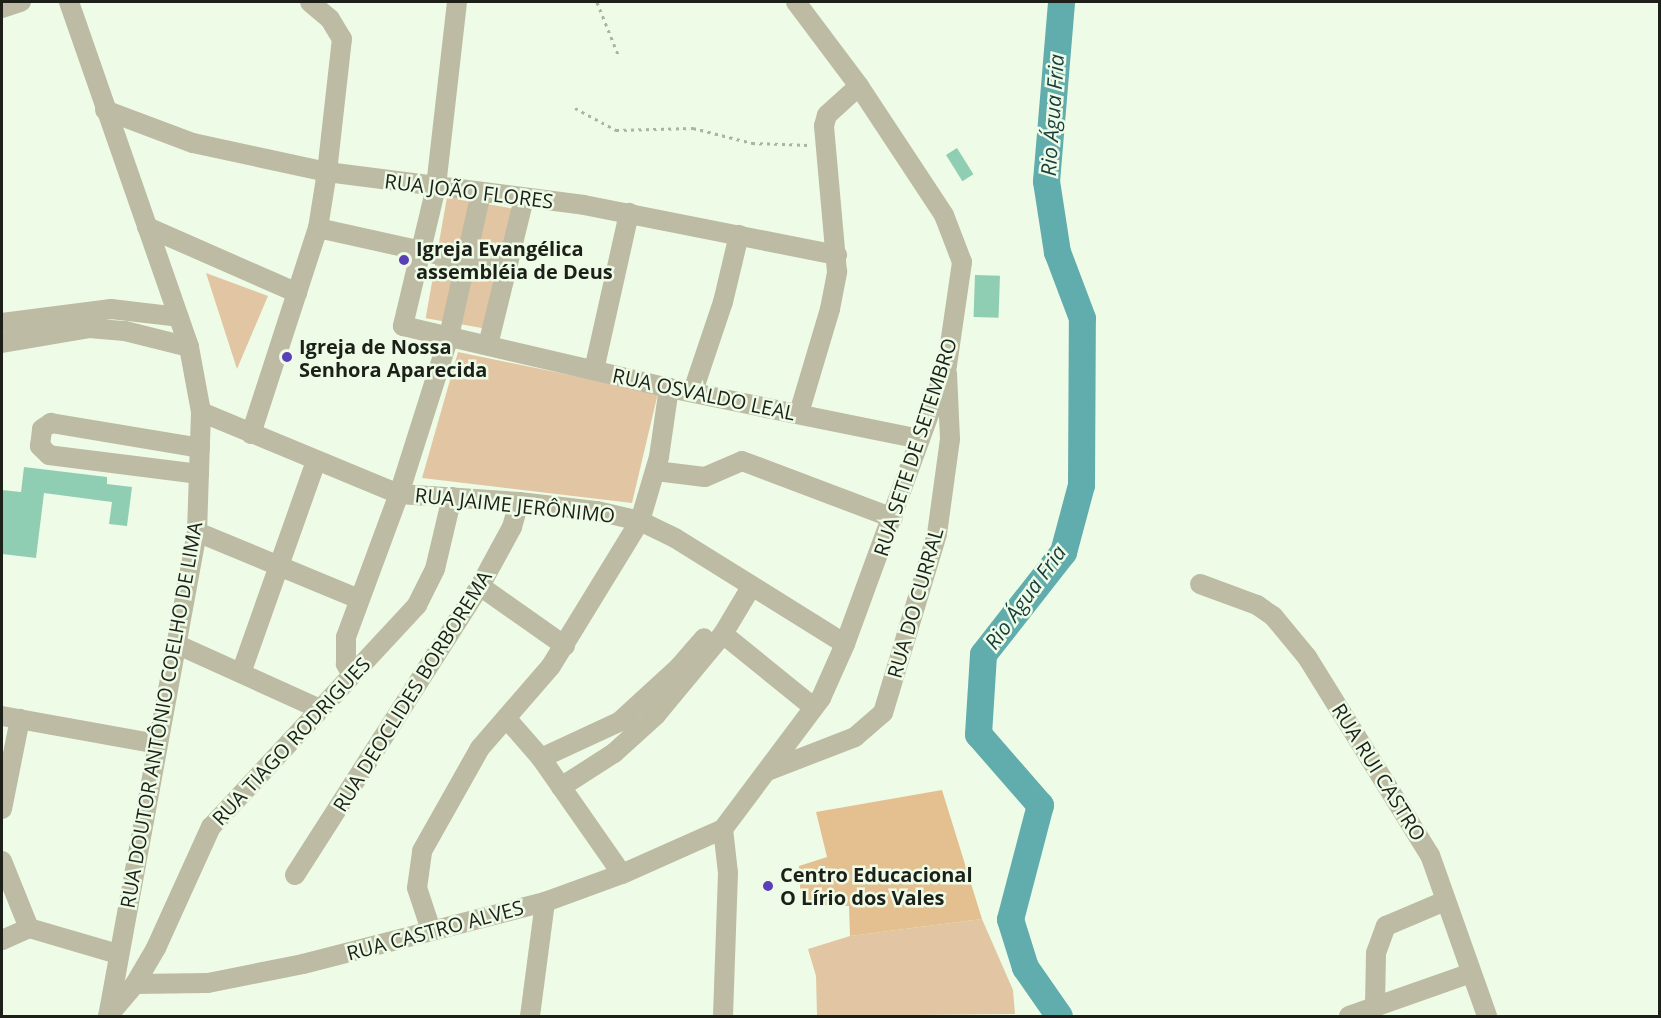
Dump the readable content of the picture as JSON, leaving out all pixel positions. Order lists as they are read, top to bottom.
{
  "streets": {
    "street": [
      "RUA JOÃO FLORES",
      "RUA OSVALDO LEAL",
      "RUA SETE DE SETEMBRO",
      "RUA JAIME JERÔNIMO",
      "RUA DO CURRAL",
      "RUA DEOCLIDES BORBOREMA",
      "RUA DOUTOR ANTÔNIO COELHO DE LIMA",
      "RUA TIAGO RODRIGUES",
      "RUA RUI CASTRO",
      "RUA CASTRO ALVES"
    ]
  },
  "crossings": [
    ["RUA OSVALDO LEAL", "RUA SETE DE SETEMBRO"],
    ["RUA SETE DE SETEMBRO", "RUA JAIME JERÔNIMO"],
    ["RUA SETE DE SETEMBRO", "RUA DO CURRAL"],
    ["RUA SETE DE SETEMBRO", "RUA CASTRO ALVES"],
    ["RUA JAIME JERÔNIMO", "RUA DEOCLIDES BORBOREMA"],
    ["RUA JAIME JERÔNIMO", "RUA DOUTOR ANTÔNIO COELHO DE LIMA"],
    ["RUA JAIME JERÔNIMO", "RUA TIAGO RODRIGUES"],
    ["RUA DOUTOR ANTÔNIO COELHO DE LIMA", "RUA TIAGO RODRIGUES"],
    ["RUA TIAGO RODRIGUES", "RUA CASTRO ALVES"]
  ],
  "water": ["Rio Água Fria"],
  "places": ["Igreja Evangélica assembléia de Deus", "Igreja de Nossa Senhora Aparecida", "Centro Educacional O Lírio dos Vales"]
}
